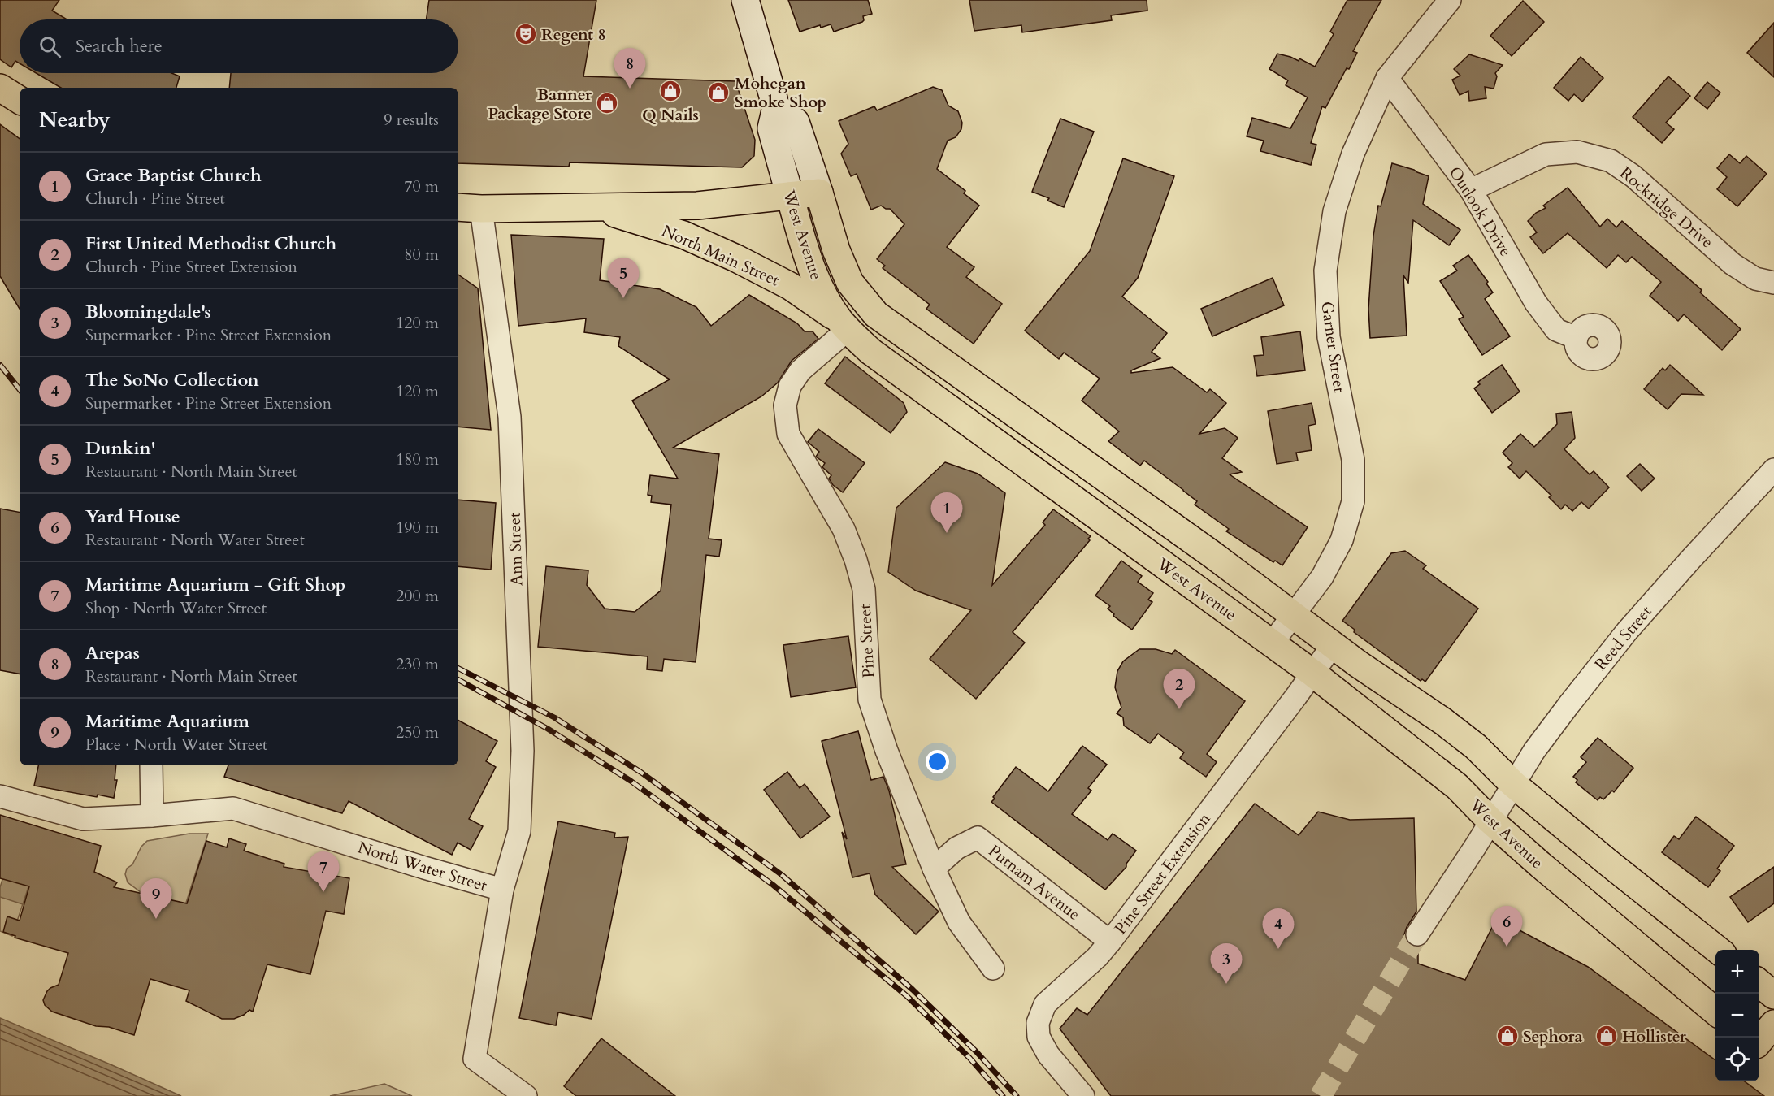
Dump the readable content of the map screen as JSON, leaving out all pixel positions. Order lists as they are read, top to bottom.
{
  "streets": {
    "main road": ["West Avenue", "North Main Street"],
    "street": [
      "Rockridge Drive",
      "Outlook Drive",
      "Garner Street",
      "Ann Street",
      "Reed Street",
      "Pine Street",
      "North Water Street",
      "Pine Street Extension",
      "Putnam Avenue"
    ]
  },
  "crossings": [
    ["Rockridge Drive", "Outlook Drive"],
    ["Outlook Drive", "Garner Street"],
    ["West Avenue", "North Main Street"],
    ["West Avenue", "Garner Street"],
    ["West Avenue", "Reed Street"],
    ["West Avenue", "Pine Street"],
    ["West Avenue", "Pine Street Extension"],
    ["North Main Street", "Ann Street"],
    ["North Main Street", "Pine Street"],
    ["Ann Street", "North Water Street"],
    ["Pine Street", "Putnam Avenue"],
    ["Pine Street Extension", "Putnam Avenue"]
  ],
  "places": {
    "theatre": ["Regent 8"],
    "shop": [
      "Q Nails",
      "Mohegan Smoke Shop",
      "Banner Package Store",
      "Sephora",
      "Hollister"
    ]
  },
  "page": {
    "search": "Search here",
    "pins": [
      "8",
      "5",
      "1",
      "2",
      "7",
      "9",
      "6",
      "4",
      "3"
    ],
    "heading": ["Nearby", "9 results"],
    "list": [
      {
        "mark": "1",
        "name": "Grace Baptist Church",
        "note": "Church · Pine Street",
        "value": "70 m"
      },
      {
        "mark": "2",
        "name": "First United Methodist Church",
        "note": "Church · Pine Street Extension",
        "value": "80 m"
      },
      {
        "mark": "3",
        "name": "Bloomingdale's",
        "note": "Supermarket · Pine Street Extension",
        "value": "120 m"
      },
      {
        "mark": "4",
        "name": "The SoNo Collection",
        "note": "Supermarket · Pine Street Extension",
        "value": "120 m"
      },
      {
        "mark": "5",
        "name": "Dunkin'",
        "note": "Restaurant · North Main Street",
        "value": "180 m"
      },
      {
        "mark": "6",
        "name": "Yard House",
        "note": "Restaurant · North Water Street",
        "value": "190 m"
      },
      {
        "mark": "7",
        "name": "Maritime Aquarium - Gift Shop",
        "note": "Shop · North Water Street",
        "value": "200 m"
      },
      {
        "mark": "8",
        "name": "Arepas",
        "note": "Restaurant · North Main Street",
        "value": "230 m"
      },
      {
        "mark": "9",
        "name": "Maritime Aquarium",
        "note": "Place · North Water Street",
        "value": "250 m"
      }
    ],
    "map_buttons": ["+", "−"]
  }
}
